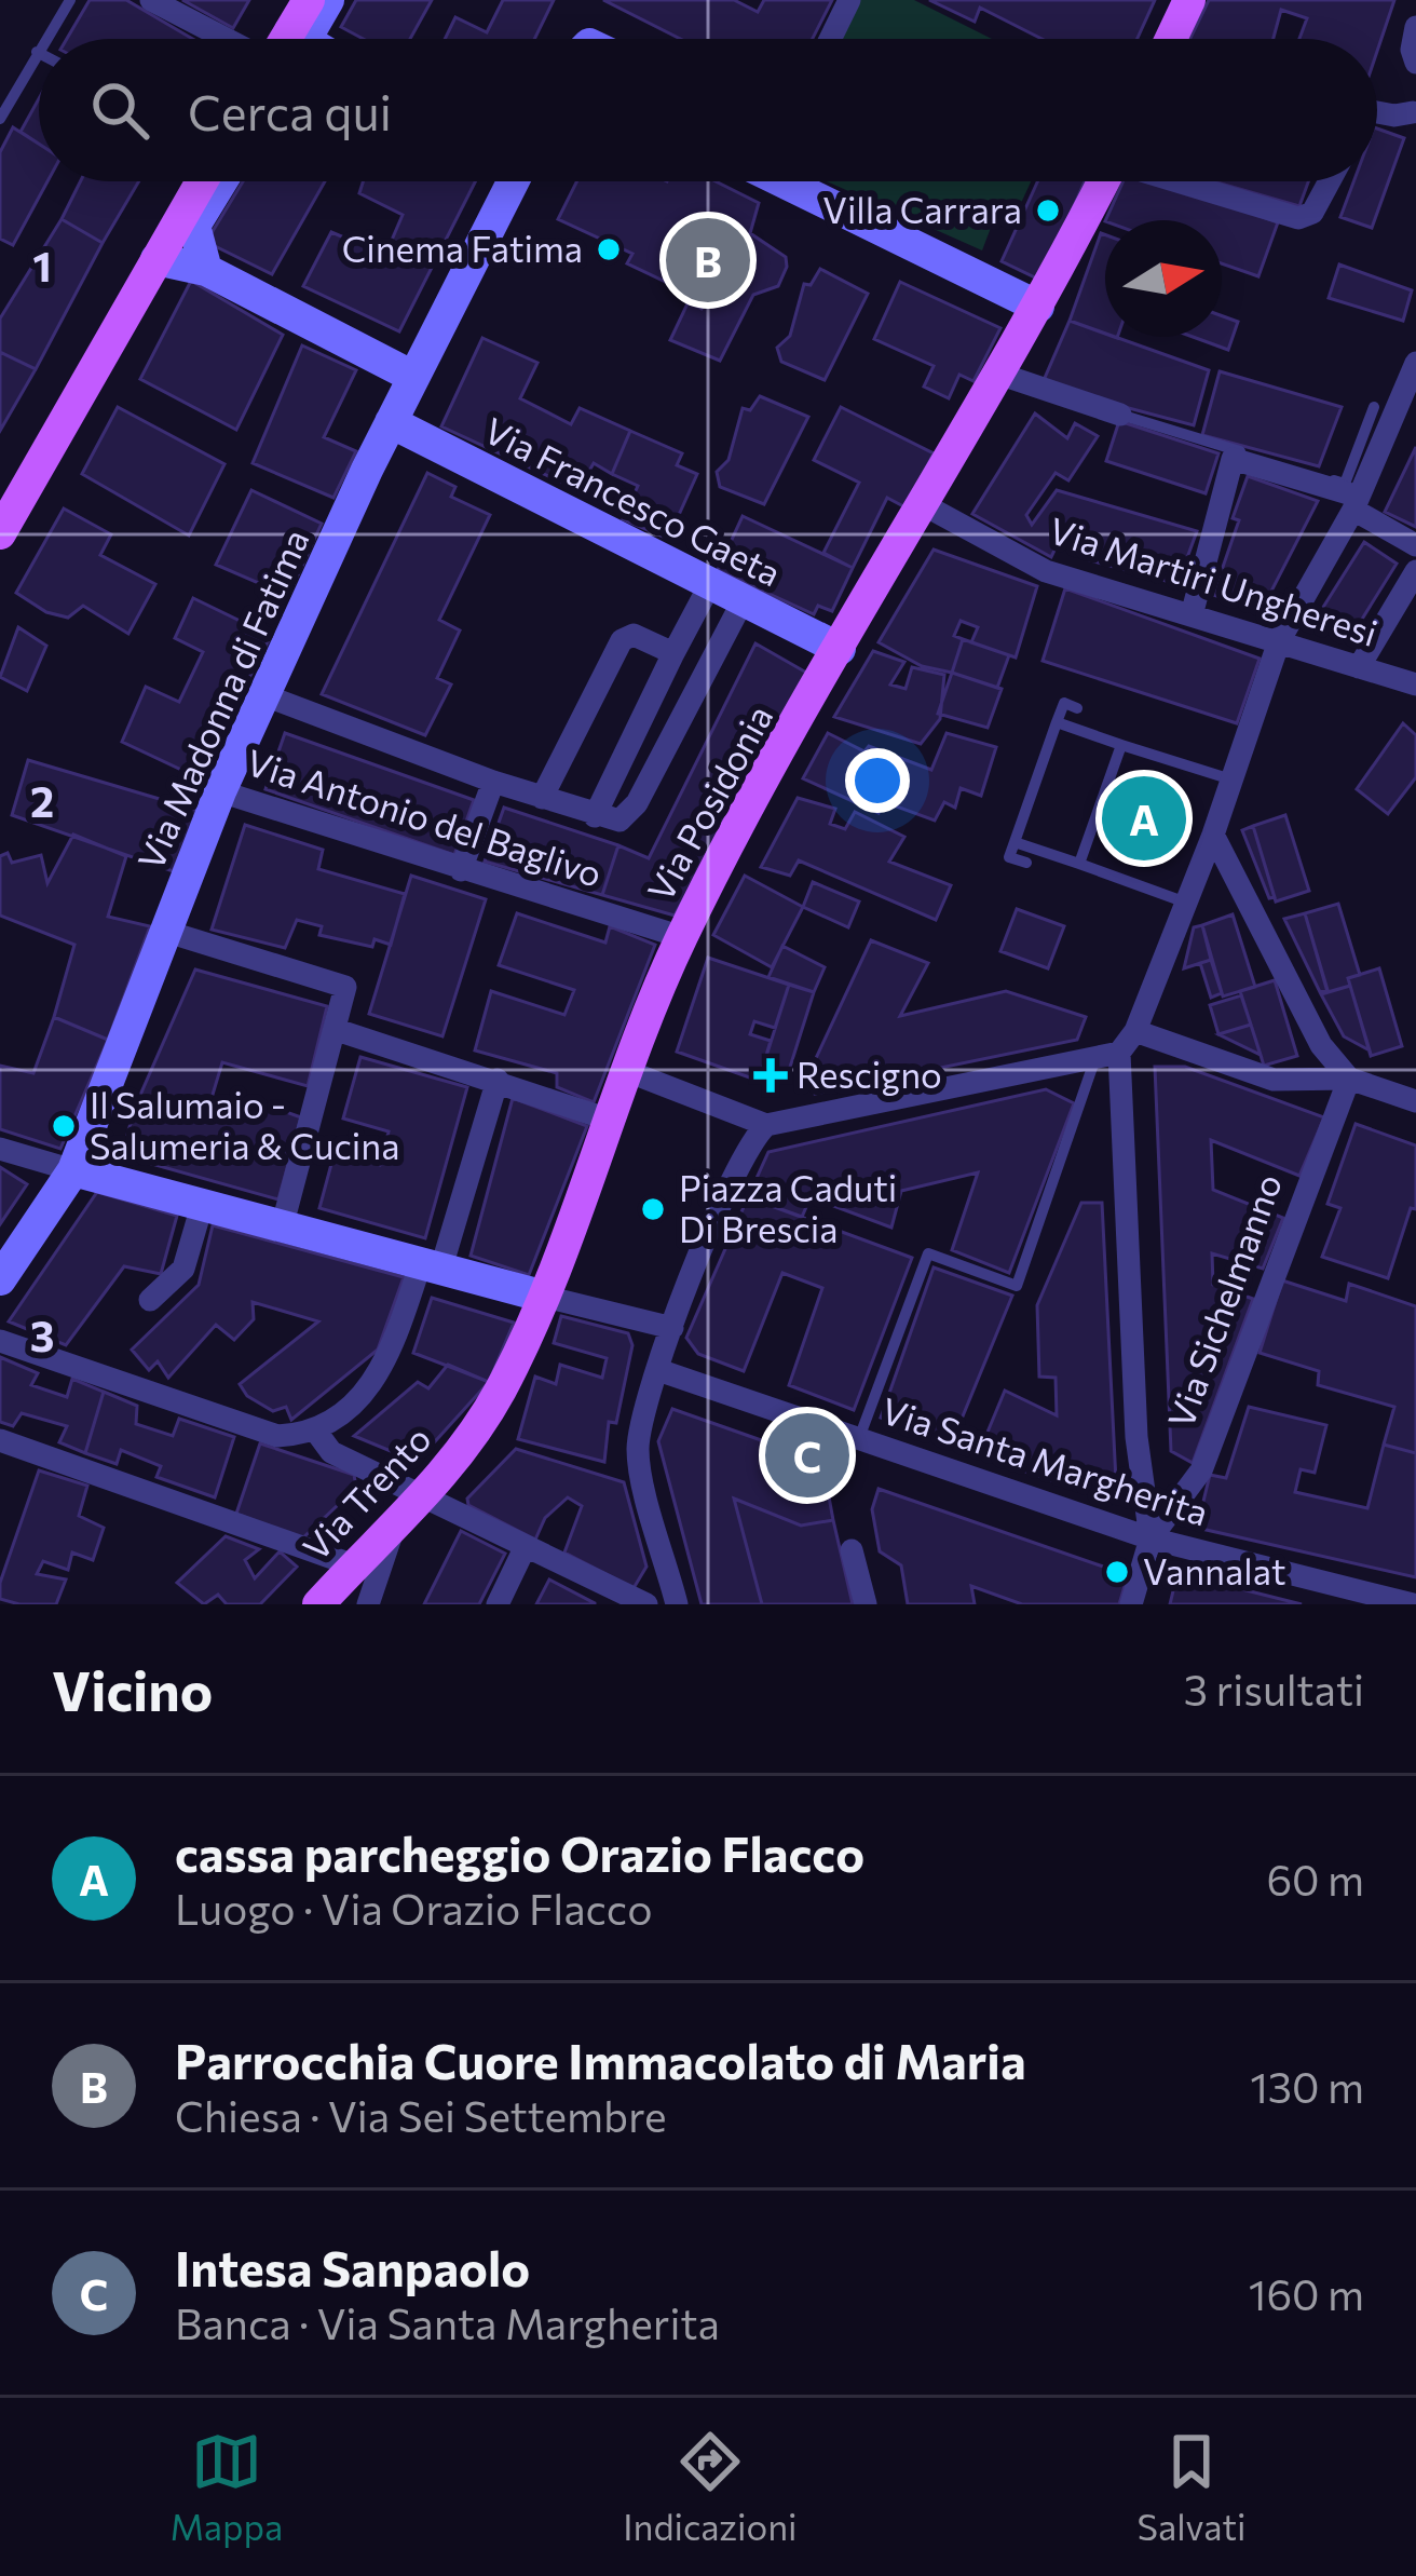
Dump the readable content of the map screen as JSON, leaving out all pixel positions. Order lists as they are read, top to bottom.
{
  "streets": {
    "main road": ["Via Posidonia", "Via Trento"],
    "street": [
      "Via Francesco Gaeta",
      "Via Martiri Ungheresi",
      "Via Madonna di Fatima",
      "Via Antonio del Baglivo",
      "Via Sichelmanno",
      "Via Santa Margherita"
    ]
  },
  "crossings": [
    ["Via Francesco Gaeta", "Via Madonna di Fatima"],
    ["Via Francesco Gaeta", "Via Posidonia"],
    ["Via Martiri Ungheresi", "Via Posidonia"],
    ["Via Madonna di Fatima", "Via Antonio del Baglivo"],
    ["Via Posidonia", "Via Antonio del Baglivo"],
    ["Via Posidonia", "Via Trento"],
    ["Via Sichelmanno", "Via Santa Margherita"]
  ],
  "places": {
    "other": [
      "Villa Carrara",
      "Cinema Fatima",
      "Il Salumaio - Salumeria & Cucina",
      "Piazza Caduti Di Brescia",
      "Vannalat"
    ],
    "health": ["Rescigno"]
  },
  "north": "right",
  "page": {
    "search": "Cerca qui",
    "pins": ["B", "A", "C"],
    "heading": ["Vicino", "3 risultati"],
    "list": [
      {
        "mark": "A",
        "name": "cassa parcheggio Orazio Flacco",
        "note": "Luogo · Via Orazio Flacco",
        "value": "60 m"
      },
      {
        "mark": "B",
        "name": "Parrocchia Cuore Immacolato di Maria",
        "note": "Chiesa · Via Sei Settembre",
        "value": "130 m"
      },
      {
        "mark": "C",
        "name": "Intesa Sanpaolo",
        "note": "Banca · Via Santa Margherita",
        "value": "160 m"
      }
    ],
    "nav": ["Mappa", "Indicazioni", "Salvati"]
  },
  "grid": {
    "rows": ["1", "2", "3"]
  }
}
